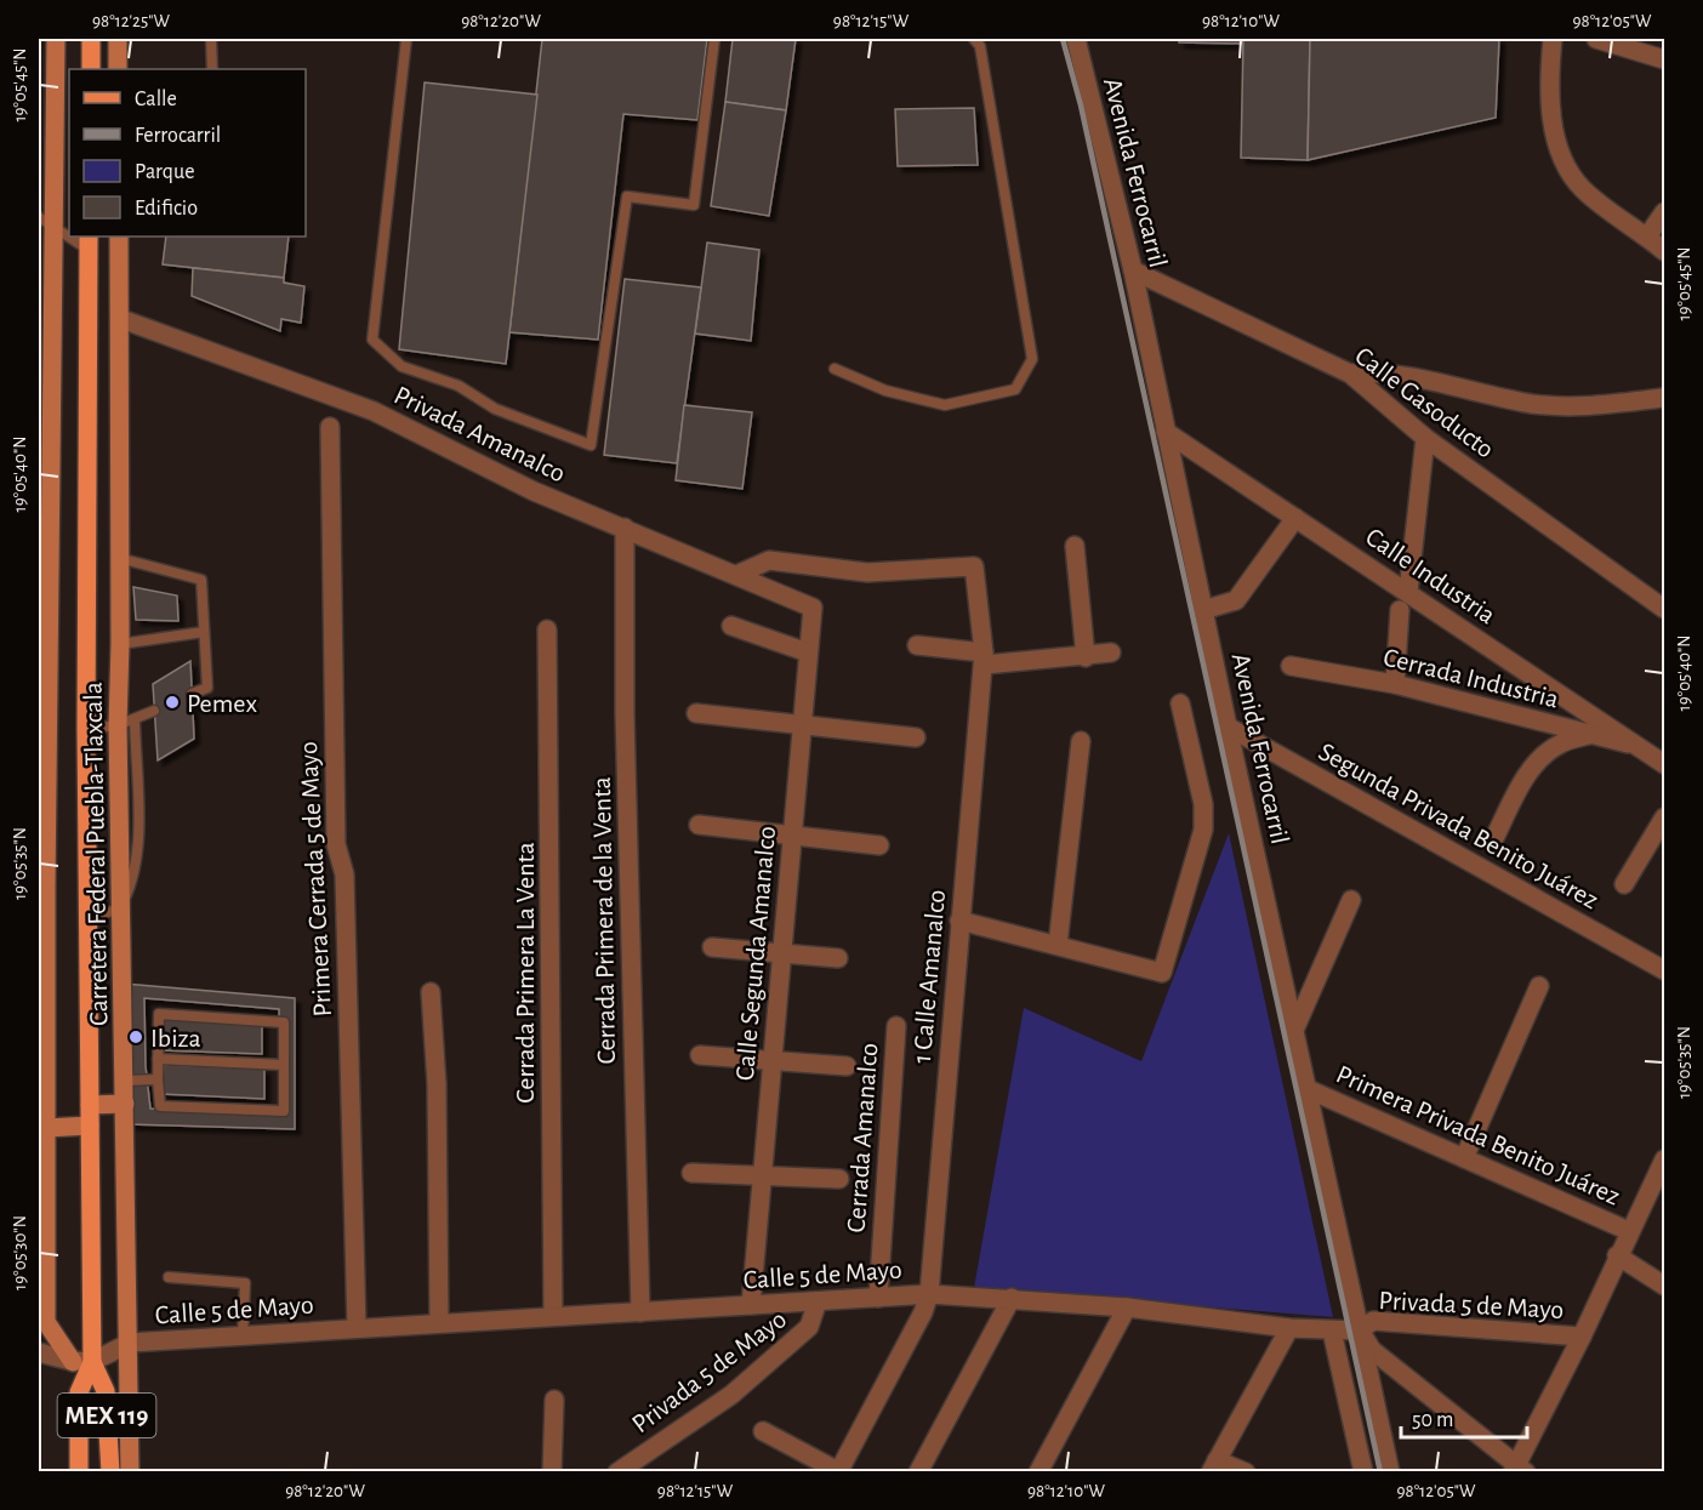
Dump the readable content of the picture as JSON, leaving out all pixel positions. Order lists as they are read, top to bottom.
{
  "streets": {
    "main road": ["Carretera Federal Puebla-Tlaxcala", "MEX 119"],
    "street": [
      "Avenida Ferrocarril",
      "Calle Gasoducto",
      "Privada Amanalco",
      "Calle Industria",
      "Cerrada Industria",
      "Segunda Privada Benito Juárez",
      "Primera Cerrada 5 de Mayo",
      "Cerrada Primera de la Venta",
      "Calle Segunda Amanalco",
      "Cerrada Primera La Venta",
      "1 Calle Amanalco",
      "Primera Privada Benito Juárez",
      "Cerrada Amanalco",
      "Calle 5 de Mayo",
      "Privada 5 de Mayo"
    ]
  },
  "crossings": [
    ["Avenida Ferrocarril", "Calle Gasoducto"],
    ["Avenida Ferrocarril", "Calle Industria"],
    ["Avenida Ferrocarril", "Segunda Privada Benito Juárez"],
    ["Avenida Ferrocarril", "Primera Privada Benito Juárez"],
    ["Avenida Ferrocarril", "Calle 5 de Mayo"],
    ["Avenida Ferrocarril", "Privada 5 de Mayo"],
    ["Privada Amanalco", "Carretera Federal Puebla-Tlaxcala"],
    ["Privada Amanalco", "Cerrada Primera de la Venta"],
    ["Privada Amanalco", "Calle Segunda Amanalco"],
    ["Privada Amanalco", "1 Calle Amanalco"],
    ["Calle Industria", "Cerrada Industria"],
    ["Carretera Federal Puebla-Tlaxcala", "Calle 5 de Mayo"],
    ["Primera Cerrada 5 de Mayo", "Calle 5 de Mayo"],
    ["Cerrada Primera de la Venta", "Calle 5 de Mayo"],
    ["Calle Segunda Amanalco", "Calle 5 de Mayo"],
    ["Cerrada Primera La Venta", "Calle 5 de Mayo"],
    ["1 Calle Amanalco", "Calle 5 de Mayo"],
    ["Cerrada Amanalco", "Calle 5 de Mayo"],
    ["Calle 5 de Mayo", "Privada 5 de Mayo"]
  ],
  "places": ["Pemex", "Ibiza"],
  "legend": [
    "Calle",
    "Ferrocarril",
    "Parque",
    "Edificio"
  ],
  "scale_bar": "50 m",
  "coordinates": [
    "98°12'25\"W",
    "98°12'20\"W",
    "98°12'15\"W",
    "98°12'10\"W",
    "98°12'05\"W",
    "19°05'45\"N",
    "19°05'40\"N",
    "19°05'35\"N",
    "19°05'30\"N"
  ]
}
